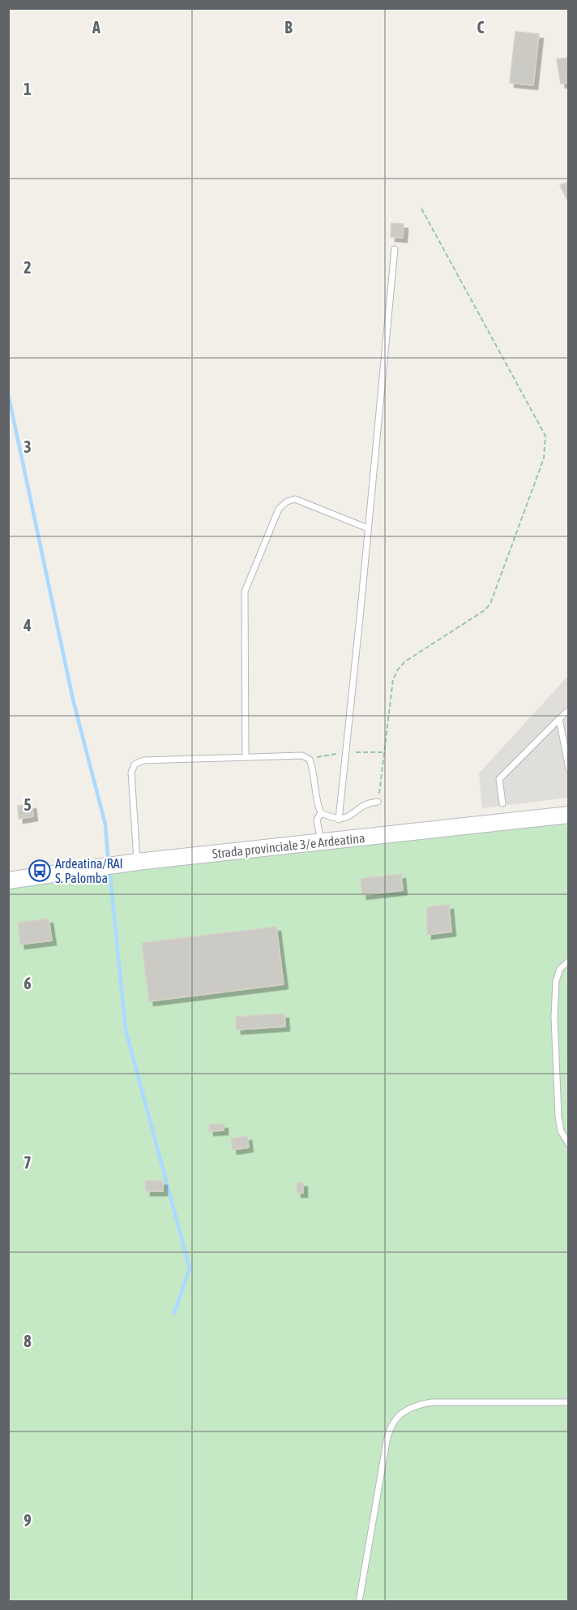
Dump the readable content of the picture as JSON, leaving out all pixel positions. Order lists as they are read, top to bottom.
{
  "streets": {
    "main road": ["Strada provinciale 3/e Ardeatina"]
  },
  "places": {
    "bus stop": ["Ardeatina/RAI S. Palomba"]
  },
  "grid": {
    "columns": ["A", "B", "C"],
    "rows": [
      "1",
      "2",
      "3",
      "4",
      "5",
      "6",
      "7",
      "8",
      "9"
    ]
  }
}
